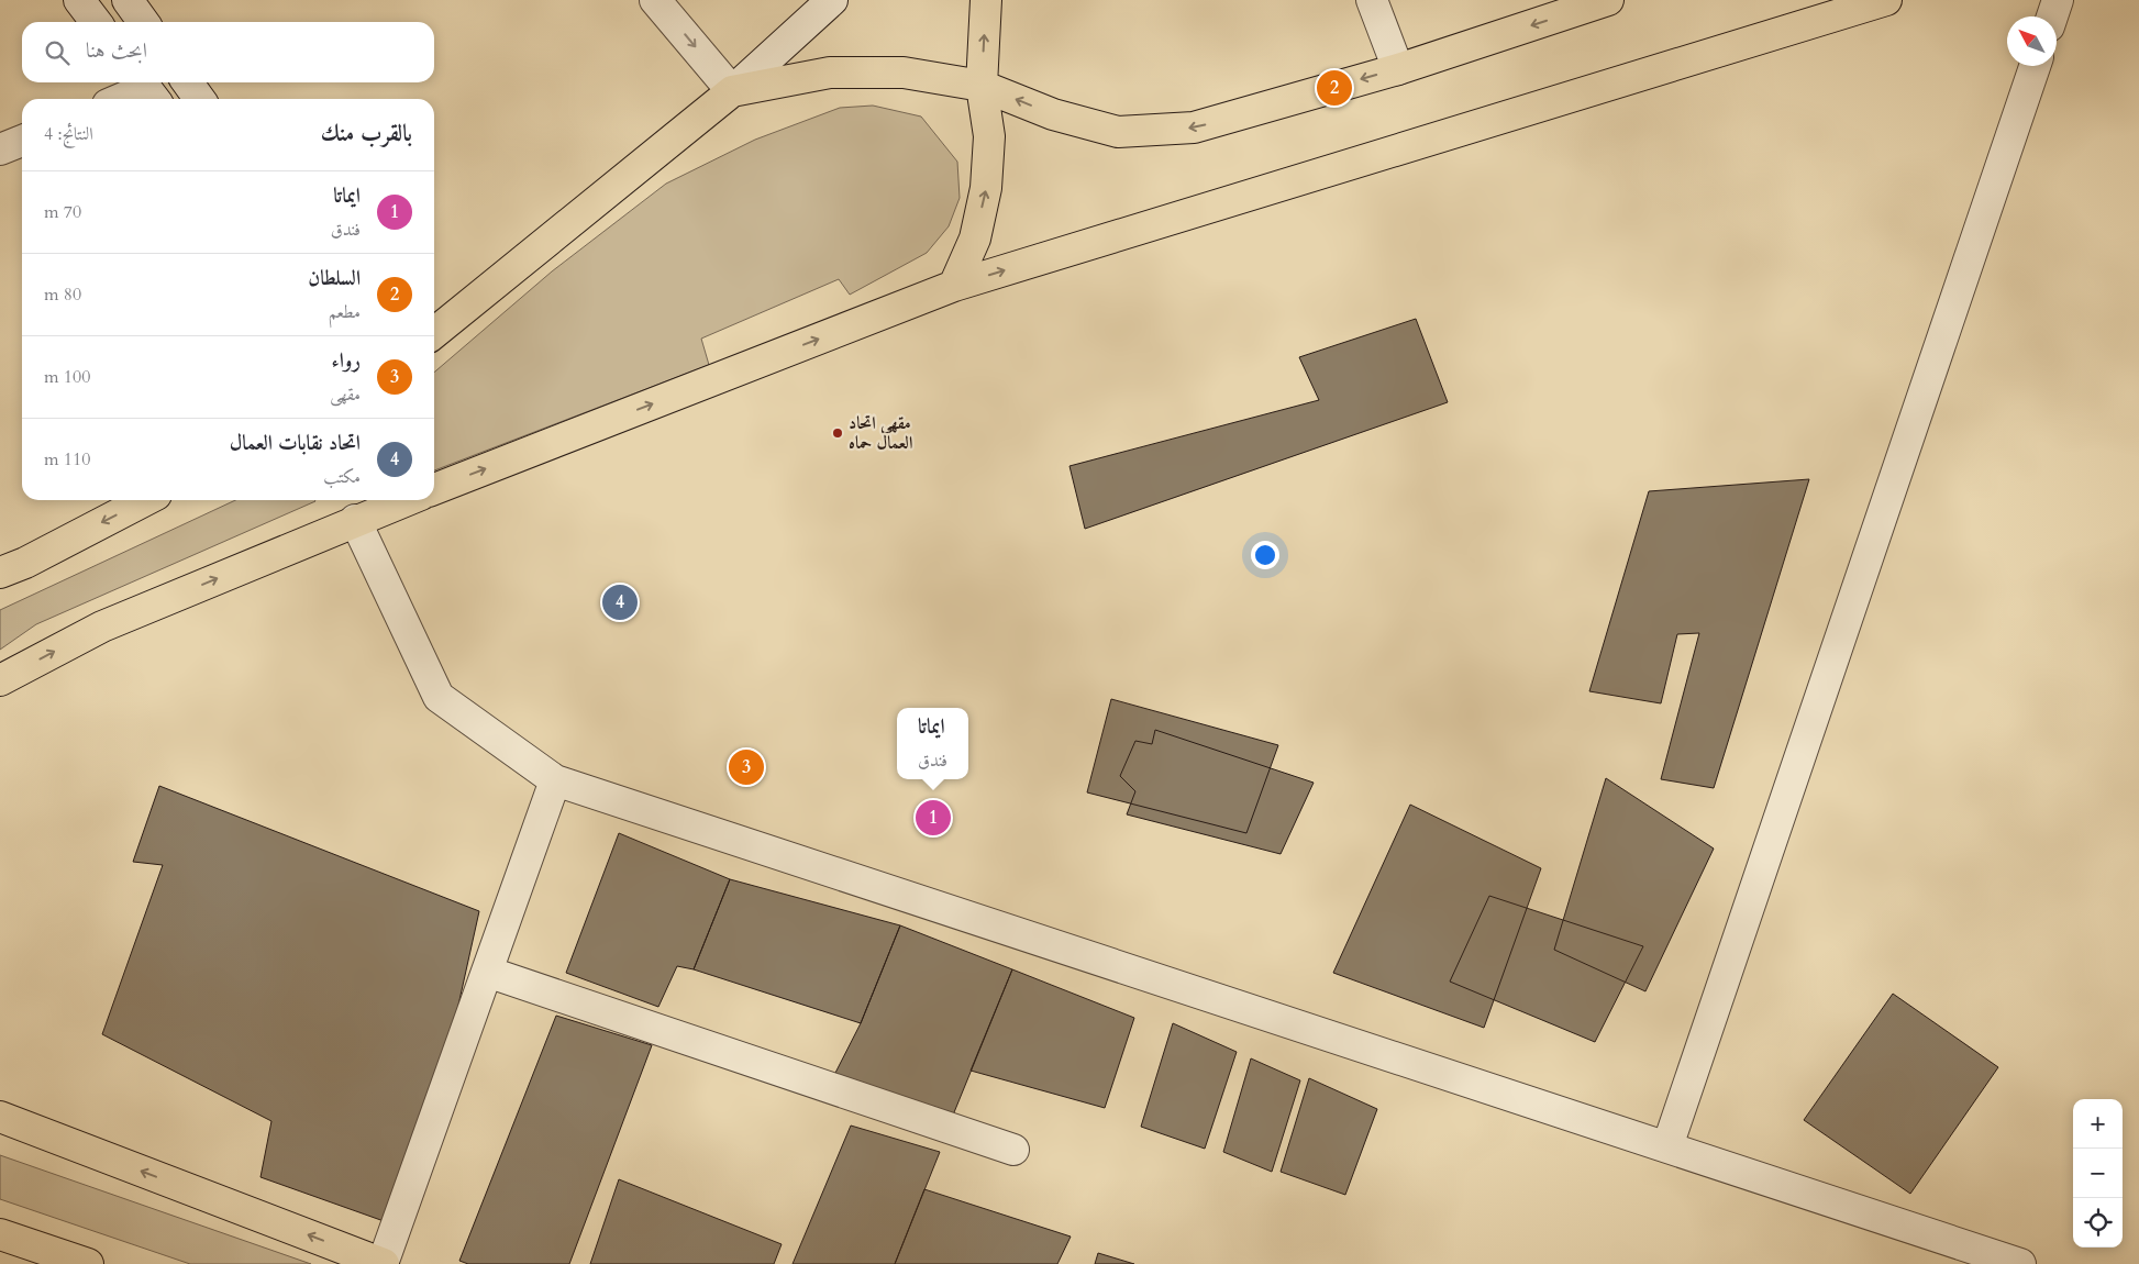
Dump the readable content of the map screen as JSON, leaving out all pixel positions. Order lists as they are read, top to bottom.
{
  "places": ["مقهى اتحاد العمال حماه"],
  "north": "top left",
  "page": {
    "search": "ابحث هنا",
    "pins": [
      "2",
      "4",
      "3",
      "1"
    ],
    "heading": ["بالقرب منك", "النتائج: 4"],
    "list": [
      {
        "mark": "1",
        "name": "ايماتا",
        "note": "فندق",
        "value": "70 m"
      },
      {
        "mark": "2",
        "name": "السلطان",
        "note": "مطعم",
        "value": "80 m"
      },
      {
        "mark": "3",
        "name": "رواء",
        "note": "مقهى",
        "value": "100 m"
      },
      {
        "mark": "4",
        "name": "اتحاد نقابات العمال",
        "note": "مكتب",
        "value": "110 m"
      }
    ],
    "popup": ["ايماتا", "فندق"],
    "map_buttons": ["+", "−"]
  }
}
